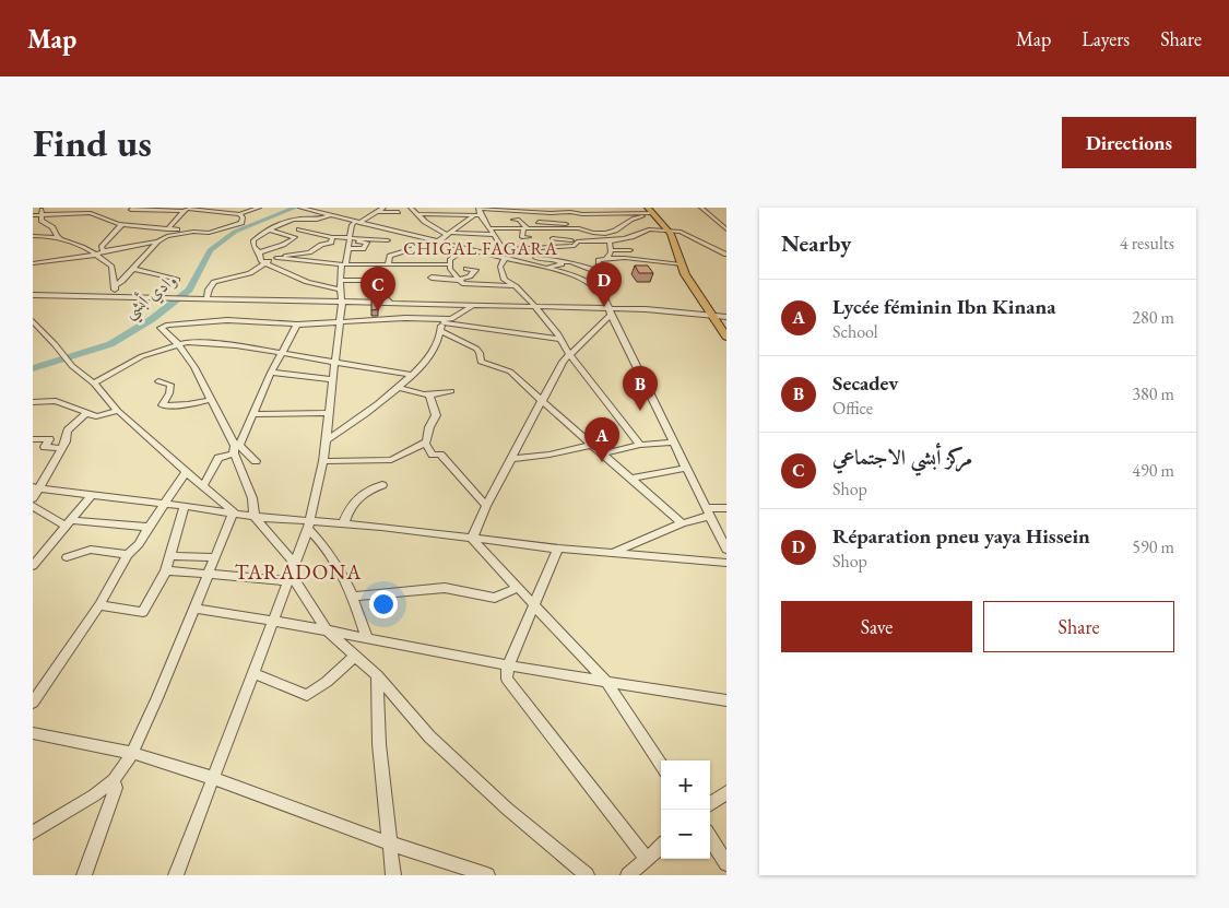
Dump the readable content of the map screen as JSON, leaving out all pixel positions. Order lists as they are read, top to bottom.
{
  "districts": ["CHIGAL FAGARA", "TARADONA"],
  "water": ["وادي أبشي"],
  "page": {
    "header": "Map",
    "nav": ["Map", "Layers", "Share"],
    "buttons": [
      "Directions",
      ["Save", "Share"]
    ],
    "title": "Find us",
    "heading": ["Nearby", "4 results"],
    "pins": [
      "D",
      "C",
      "B",
      "A"
    ],
    "list": [
      {
        "mark": "A",
        "name": "Lycée féminin Ibn Kinana",
        "note": "School",
        "value": "280 m"
      },
      {
        "mark": "B",
        "name": "Secadev",
        "note": "Office",
        "value": "380 m"
      },
      {
        "mark": "C",
        "name": "مركز أبشي الاجتماعي",
        "note": "Shop",
        "value": "490 m"
      },
      {
        "mark": "D",
        "name": "Réparation pneu yaya Hissein",
        "note": "Shop",
        "value": "590 m"
      }
    ],
    "map_buttons": ["+", "−"]
  }
}
